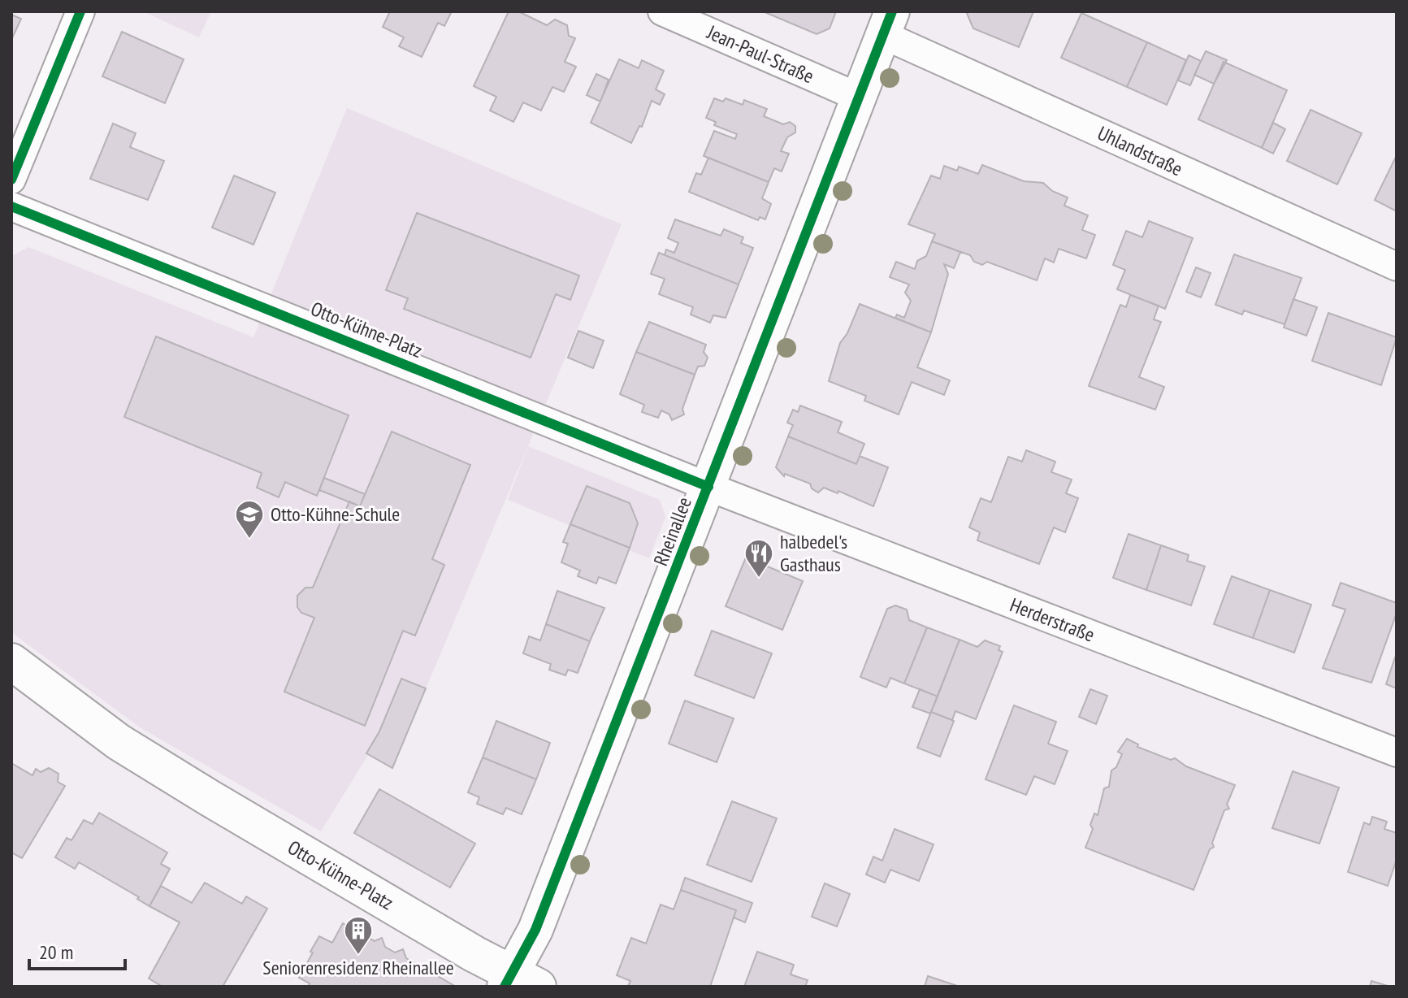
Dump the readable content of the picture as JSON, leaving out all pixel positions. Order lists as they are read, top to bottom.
{
  "streets": {
    "main road": ["Otto-Kühne-Platz"],
    "street": [
      "Jean-Paul-Straße",
      "Uhlandstraße",
      "Rheinallee",
      "Herderstraße"
    ]
  },
  "crossings": [
    ["Jean-Paul-Straße", "Rheinallee"],
    ["Uhlandstraße", "Rheinallee"],
    ["Otto-Kühne-Platz", "Rheinallee"],
    ["Otto-Kühne-Platz", "Herderstraße"],
    ["Rheinallee", "Herderstraße"]
  ],
  "places": {
    "school or university": ["Otto-Kühne-Schule"],
    "restaurant": ["halbedel's Gasthaus"],
    "building": ["Seniorenresidenz Rheinallee"]
  },
  "scale_bar": "20 m"
}
